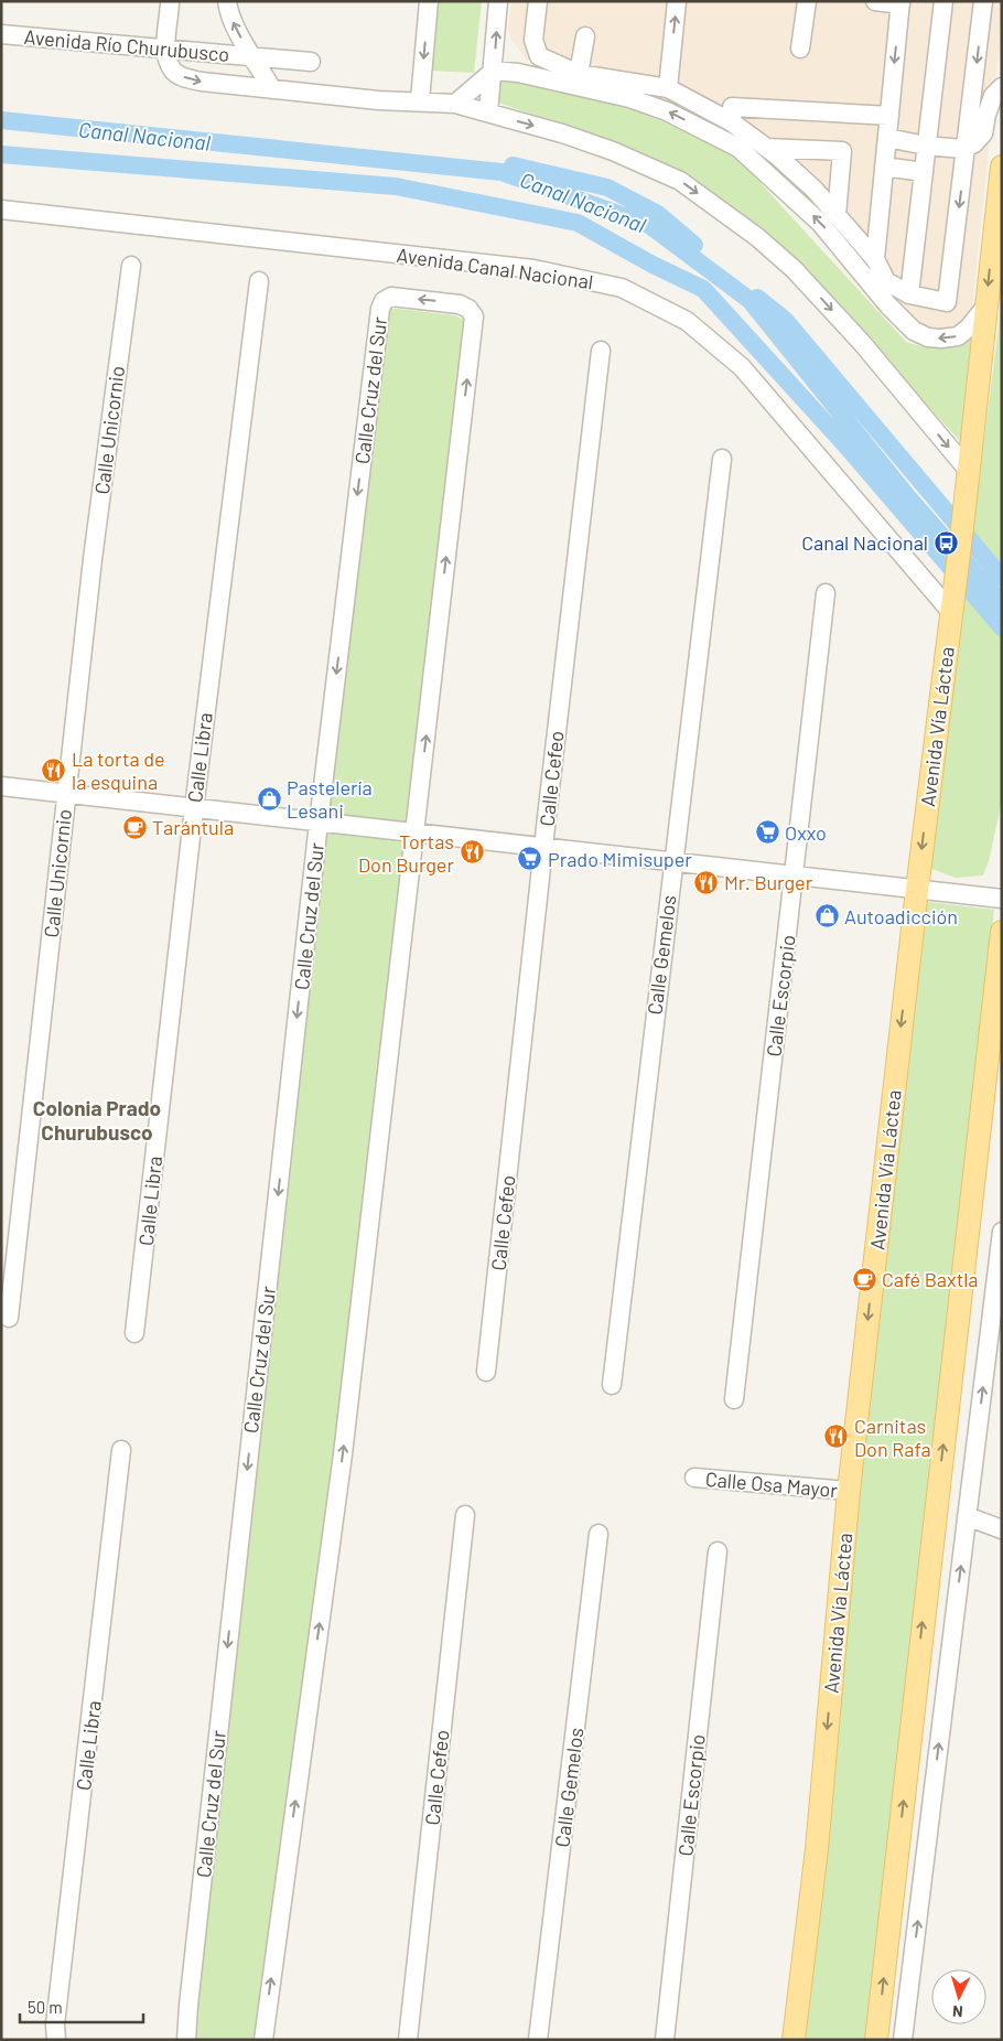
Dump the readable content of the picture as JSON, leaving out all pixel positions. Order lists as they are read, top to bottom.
{
  "streets": {
    "main road": ["Avenida Vía Láctea"],
    "street": [
      "Avenida Río Churubusco",
      "Avenida Canal Nacional",
      "Calle Cruz del Sur",
      "Calle Unicornio",
      "Calle Libra",
      "Calle Cefeo",
      "Calle Gemelos",
      "Calle Escorpio",
      "Calle Osa Mayor"
    ]
  },
  "crossings": [
    ["Avenida Canal Nacional", "Avenida Vía Láctea"],
    ["Avenida Vía Láctea", "Calle Osa Mayor"]
  ],
  "districts": ["Colonia Prado Churubusco"],
  "water": ["Canal Nacional"],
  "places": {
    "bus stop": ["Canal Nacional"],
    "restaurant": [
      "La torta de la esquina",
      "Tortas Don Burger",
      "Mr. Burger",
      "Carnitas Don Rafa"
    ],
    "shop": ["Pastelería Lesani", "Autoadicción"],
    "cafe": ["Tarántula", "Café Baxtla"],
    "supermarket": ["Oxxo", "Prado Mimisuper"]
  },
  "scale_bar": "50 m",
  "north": "bottom"
}
